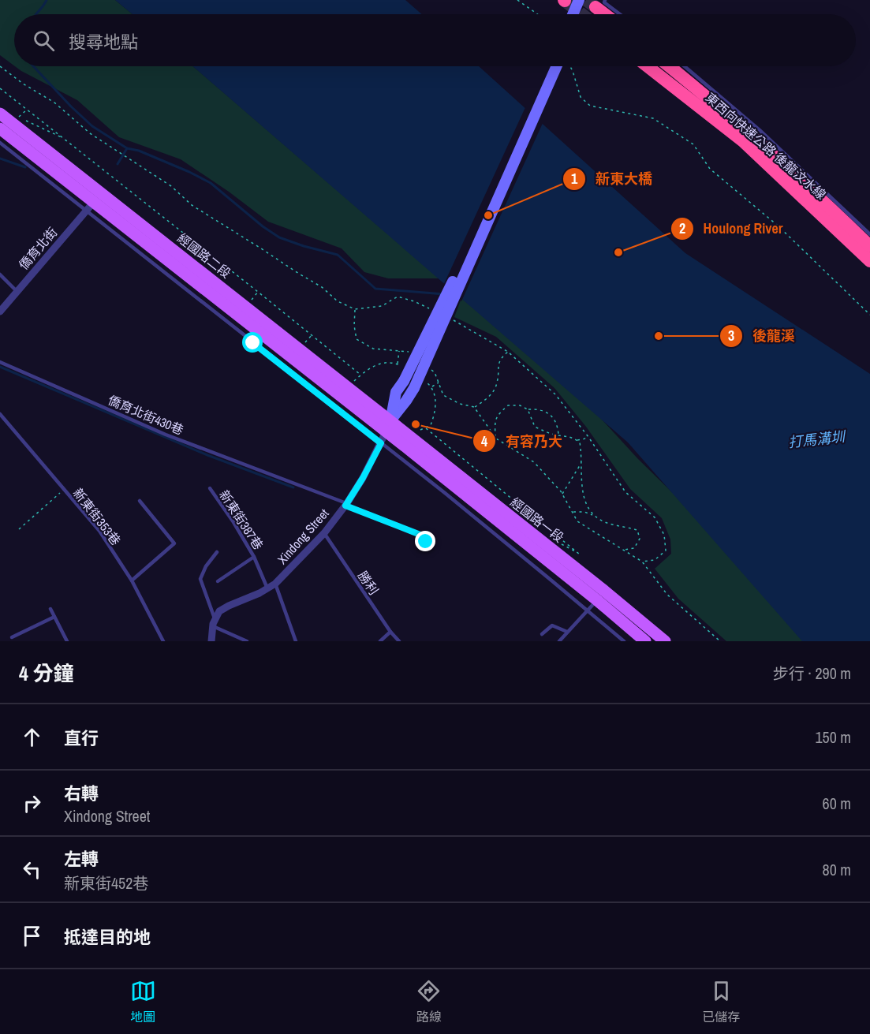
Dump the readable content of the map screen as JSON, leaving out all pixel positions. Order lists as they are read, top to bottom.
{
  "streets": {
    "highway": ["東西向快速公路 後龍汶水線"],
    "main road": ["經國路二段", "經國路一段"],
    "street": ["僑育北街", "Xindong Street"],
    "lane": [
      "僑育北街430巷",
      "新東街353巷",
      "新東街387巷",
      "勝利"
    ]
  },
  "crossings": [
    ["僑育北街", "經國路二段"],
    ["經國路二段", "經國路一段"],
    ["經國路二段", "Xindong Street"],
    ["僑育北街430巷", "Xindong Street"],
    ["新東街387巷", "Xindong Street"],
    ["經國路一段", "Xindong Street"],
    ["Xindong Street", "勝利"]
  ],
  "water": ["打馬溝圳"],
  "places": [
    "新東大橋",
    "Houlong River",
    "後龍溪",
    "有容乃大"
  ],
  "page": {
    "search": "搜尋地點",
    "heading": ["4 分鐘", "步行 · 290 m"],
    "list": [
      ["直行", "150 m"],
      ["右轉", "Xindong Street", "60 m"],
      ["左轉", "新東街452巷", "80 m"],
      "抵達目的地"
    ],
    "nav": ["地圖", "路線", "已儲存"]
  }
}
